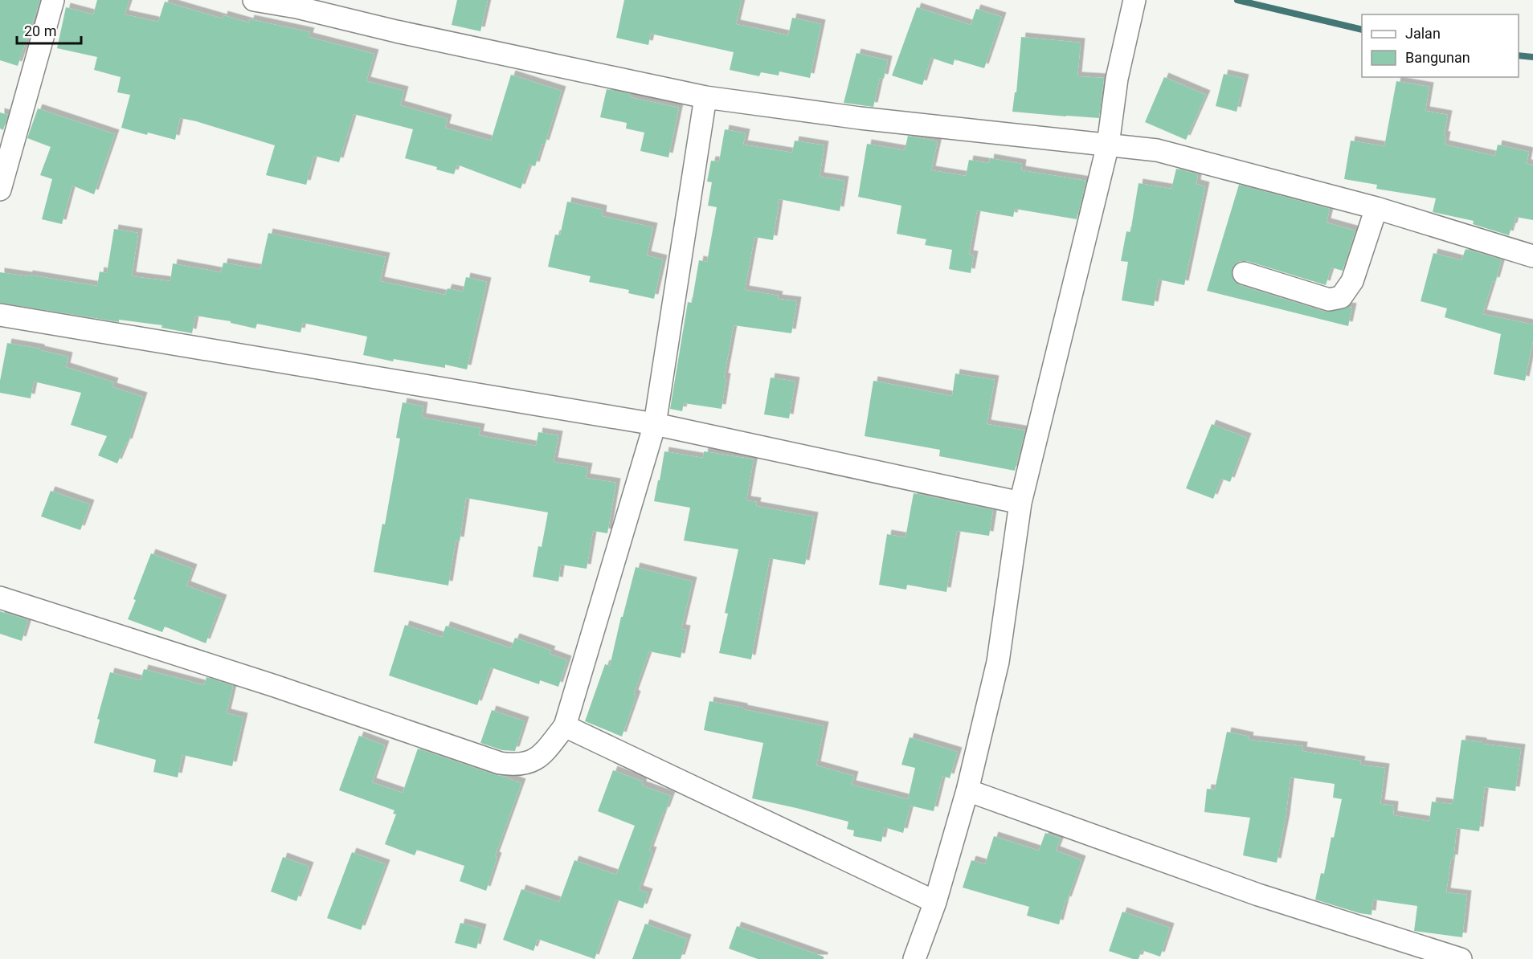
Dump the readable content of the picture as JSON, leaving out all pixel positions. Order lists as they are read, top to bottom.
{
  "legend": ["Jalan", "Bangunan"],
  "scale_bar": "20 m"
}
